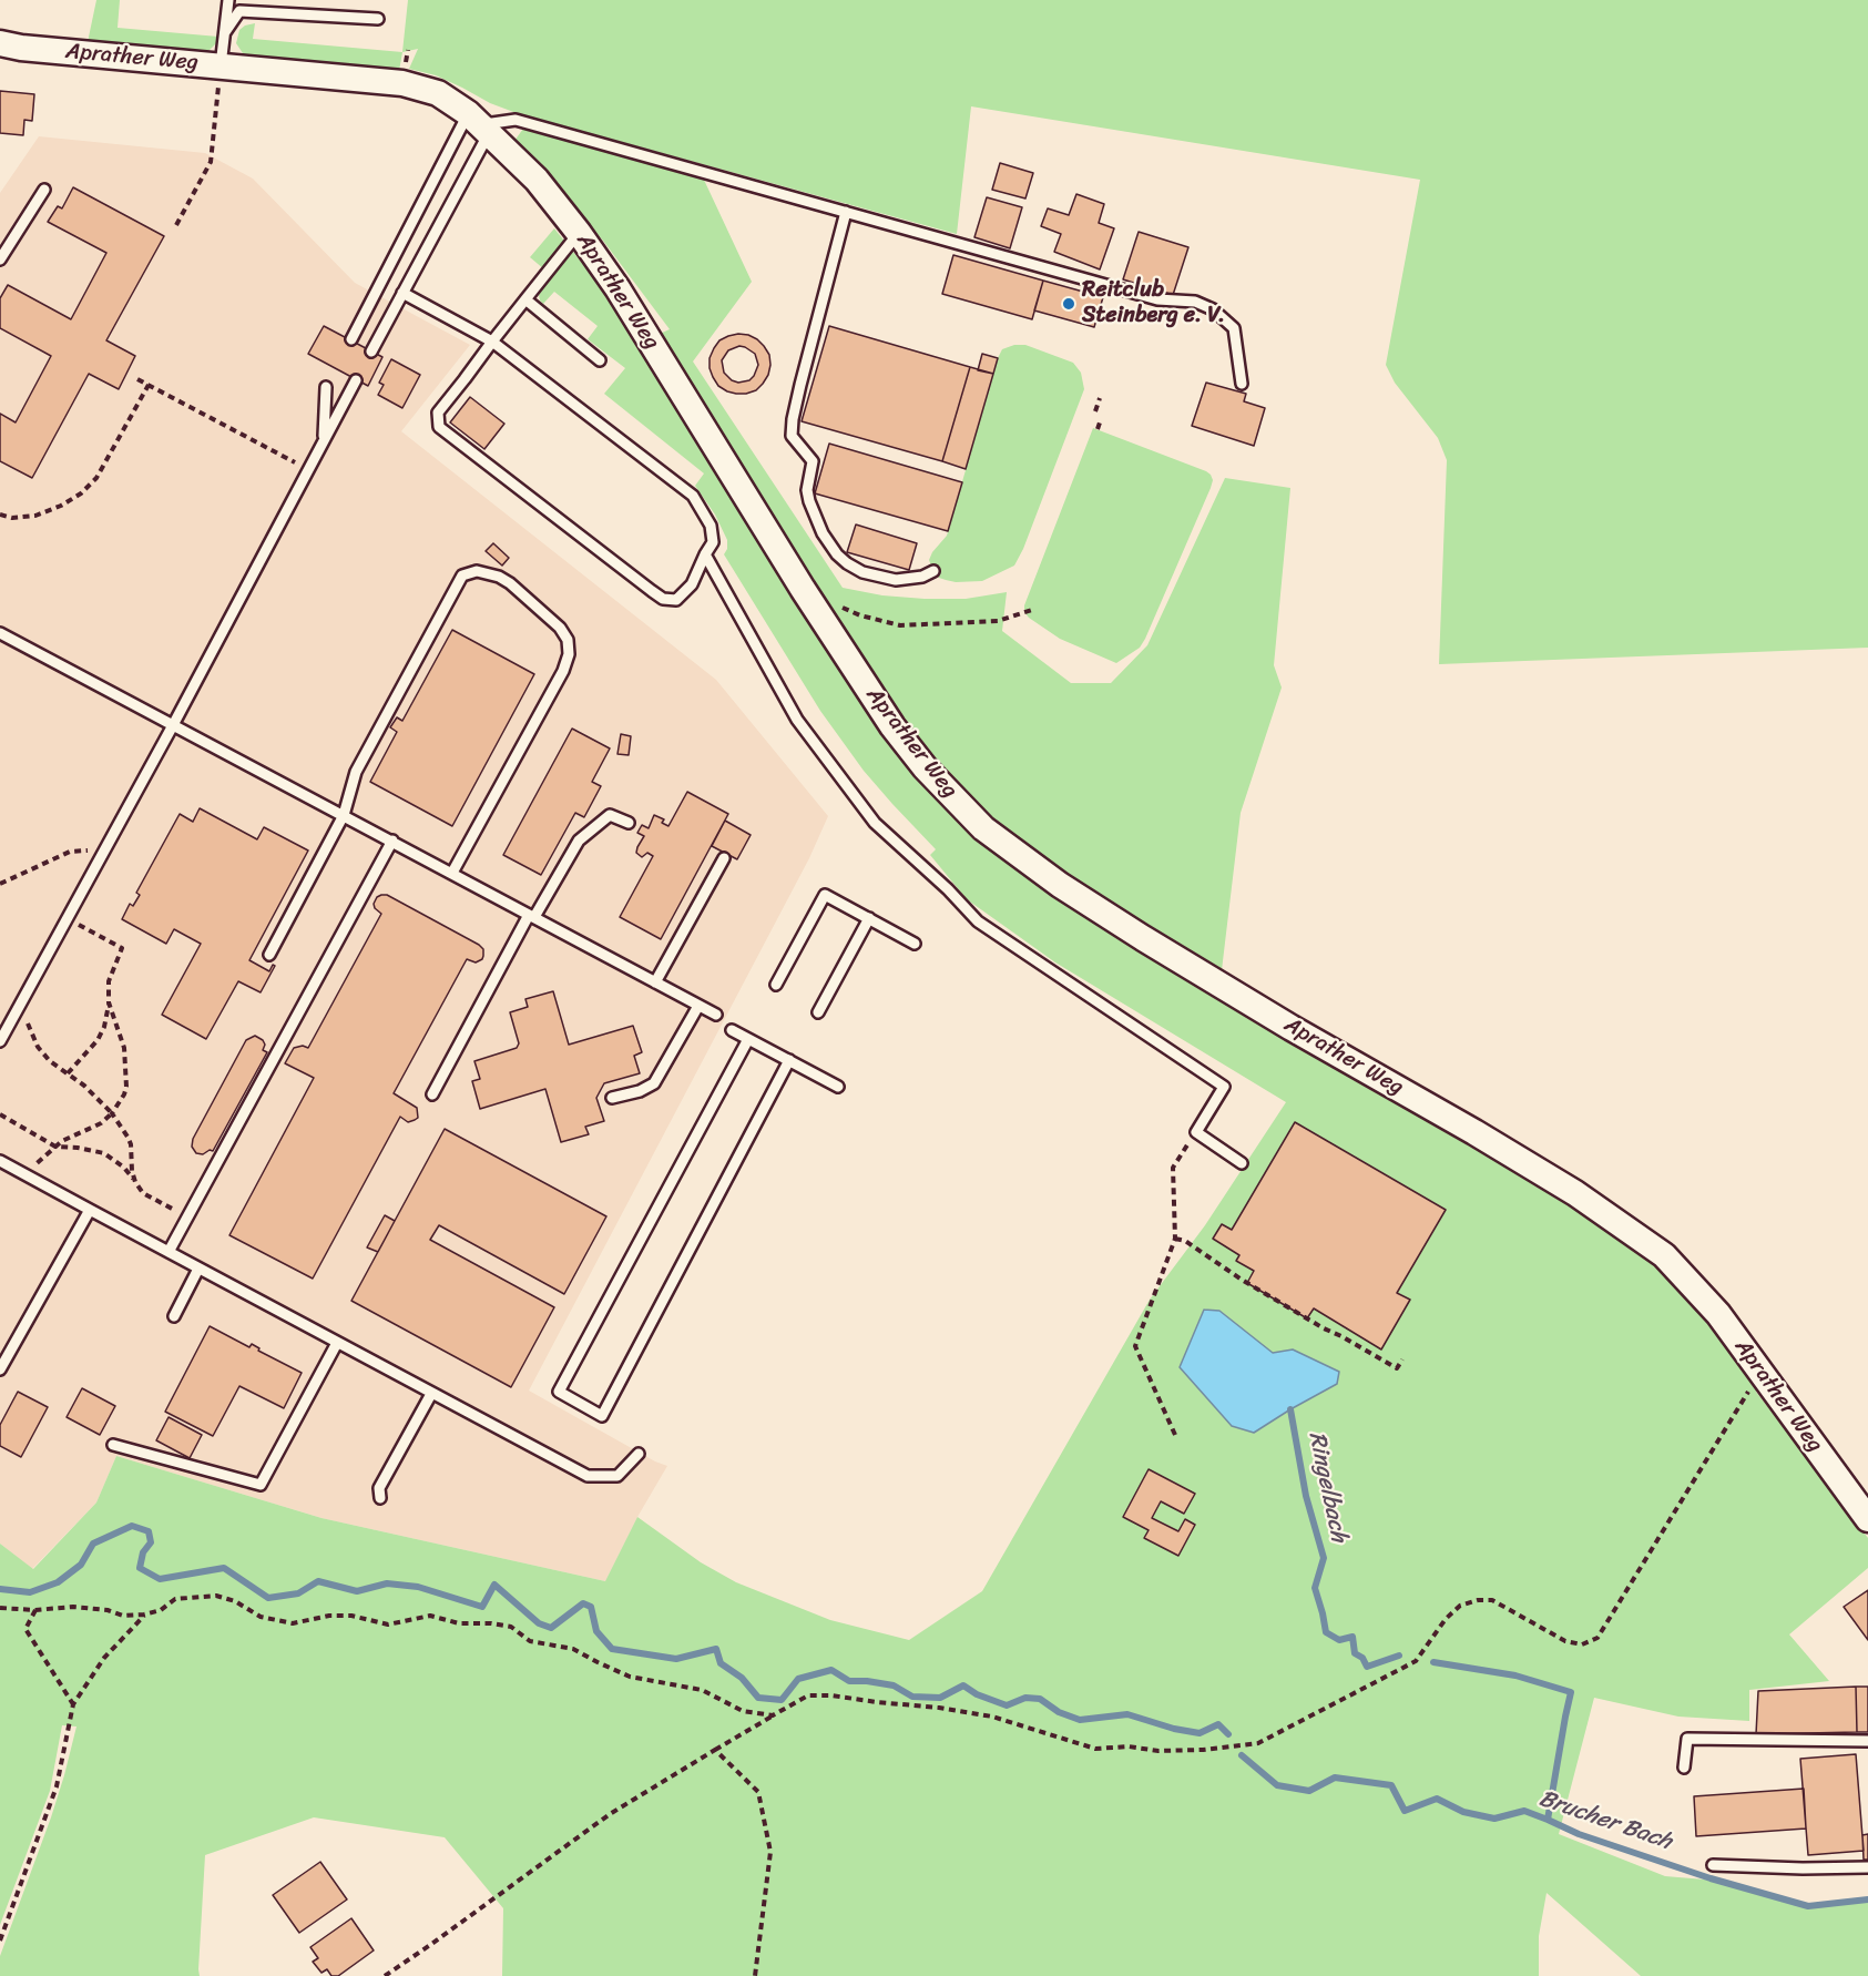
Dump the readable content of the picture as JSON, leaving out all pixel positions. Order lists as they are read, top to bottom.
{
  "streets": {
    "street": ["Aprather Weg"]
  },
  "water": ["Ringelbach", "Brucher Bach"],
  "places": ["Reitclub Steinberg e. V."]
}
